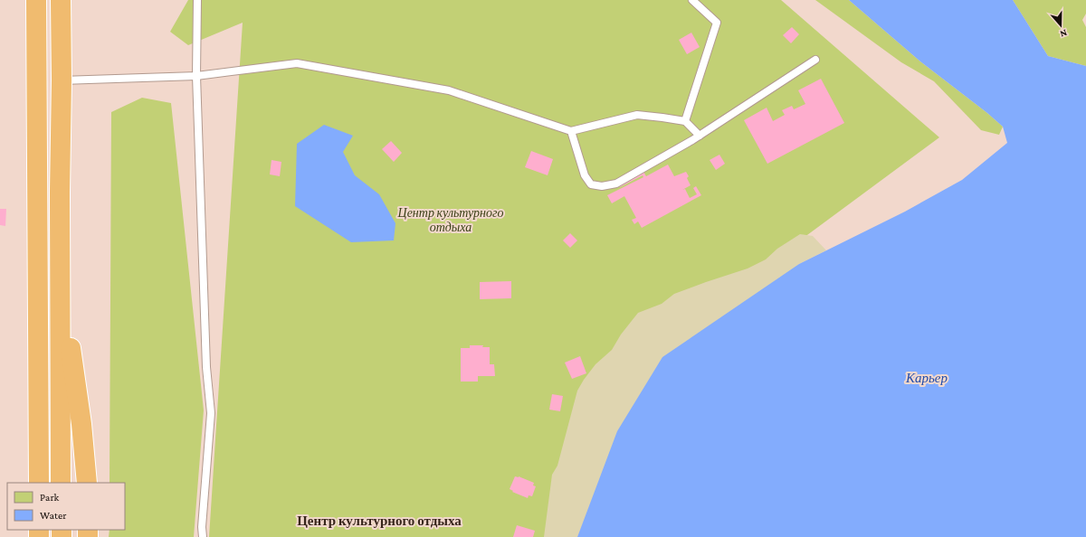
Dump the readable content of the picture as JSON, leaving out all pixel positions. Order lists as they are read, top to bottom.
{
  "districts": ["Центр культурного отдыха"],
  "water": ["Карьер"],
  "parks": ["Центр культурного отдыха"],
  "legend": ["Park", "Water"],
  "north": "bottom"
}
